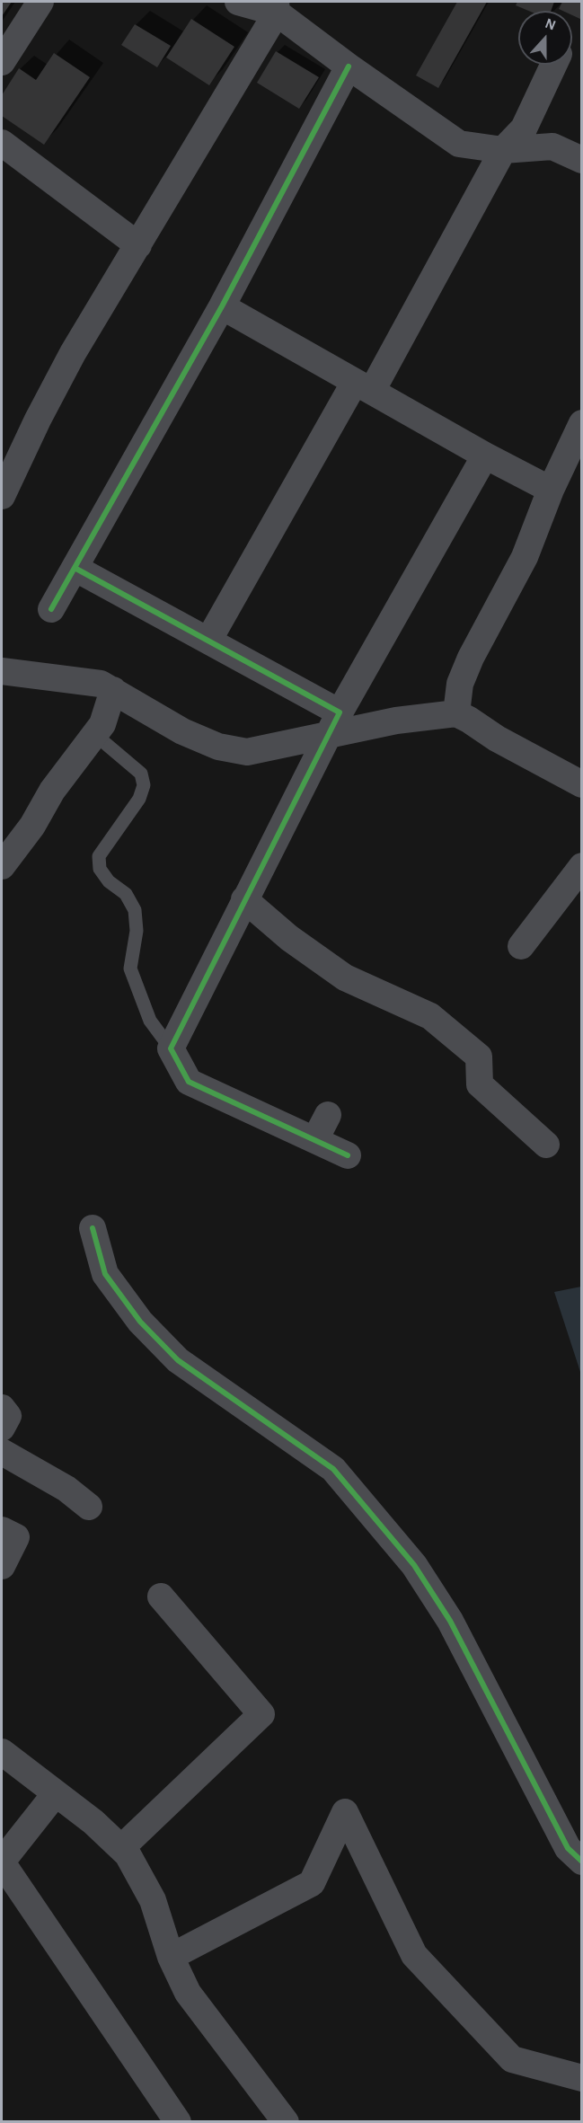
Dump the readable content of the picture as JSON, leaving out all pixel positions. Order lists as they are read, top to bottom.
{
  "north": "top"
}
